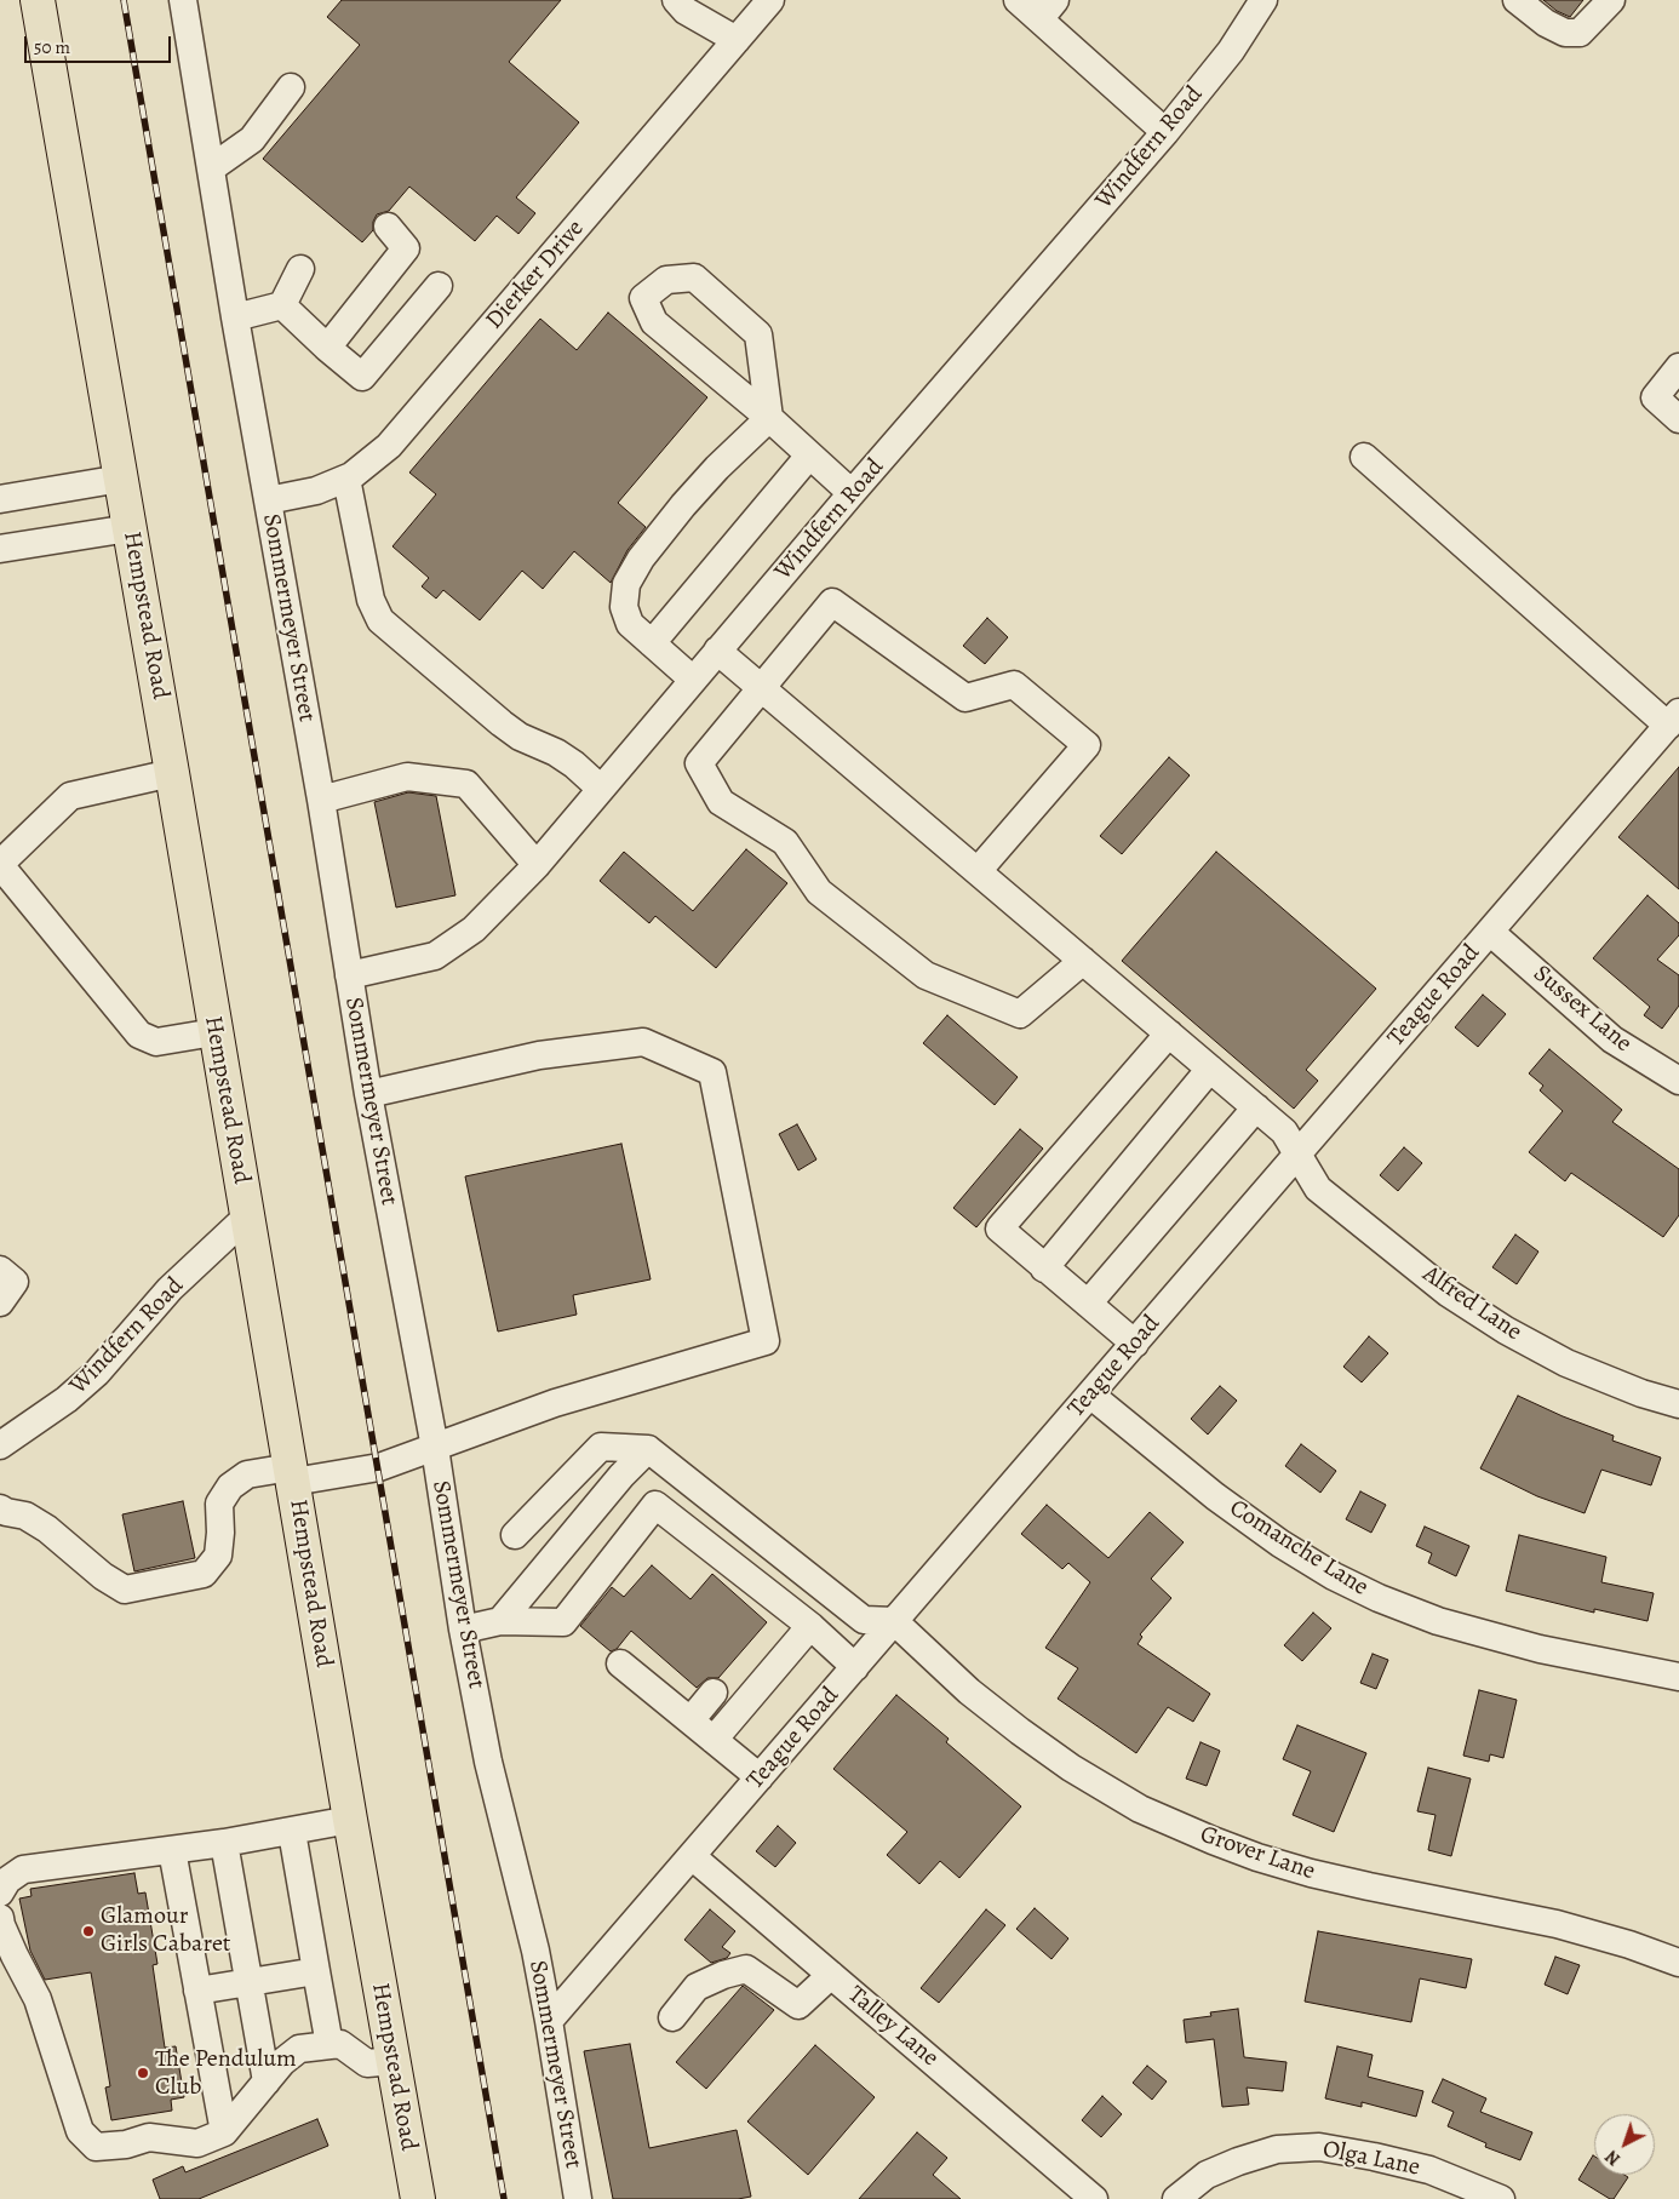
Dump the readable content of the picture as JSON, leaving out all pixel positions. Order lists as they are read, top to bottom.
{
  "streets": {
    "main road": ["Hempstead Road"],
    "street": [
      "Windfern Road",
      "Dierker Drive",
      "Sommermeyer Street",
      "Teague Road",
      "Sussex Lane",
      "Alfred Lane",
      "Comanche Lane",
      "Grover Lane",
      "Talley Lane",
      "Olga Lane"
    ]
  },
  "crossings": [
    ["Windfern Road", "Hempstead Road"],
    ["Windfern Road", "Sommermeyer Street"],
    ["Windfern Road", "Alfred Lane"],
    ["Dierker Drive", "Sommermeyer Street"],
    ["Sommermeyer Street", "Teague Road"],
    ["Teague Road", "Sussex Lane"],
    ["Teague Road", "Alfred Lane"],
    ["Teague Road", "Comanche Lane"],
    ["Teague Road", "Grover Lane"],
    ["Teague Road", "Talley Lane"]
  ],
  "places": ["Glamour Girls Cabaret", "The Pendulum Club"],
  "scale_bar": "50 m",
  "north": "bottom left"
}
